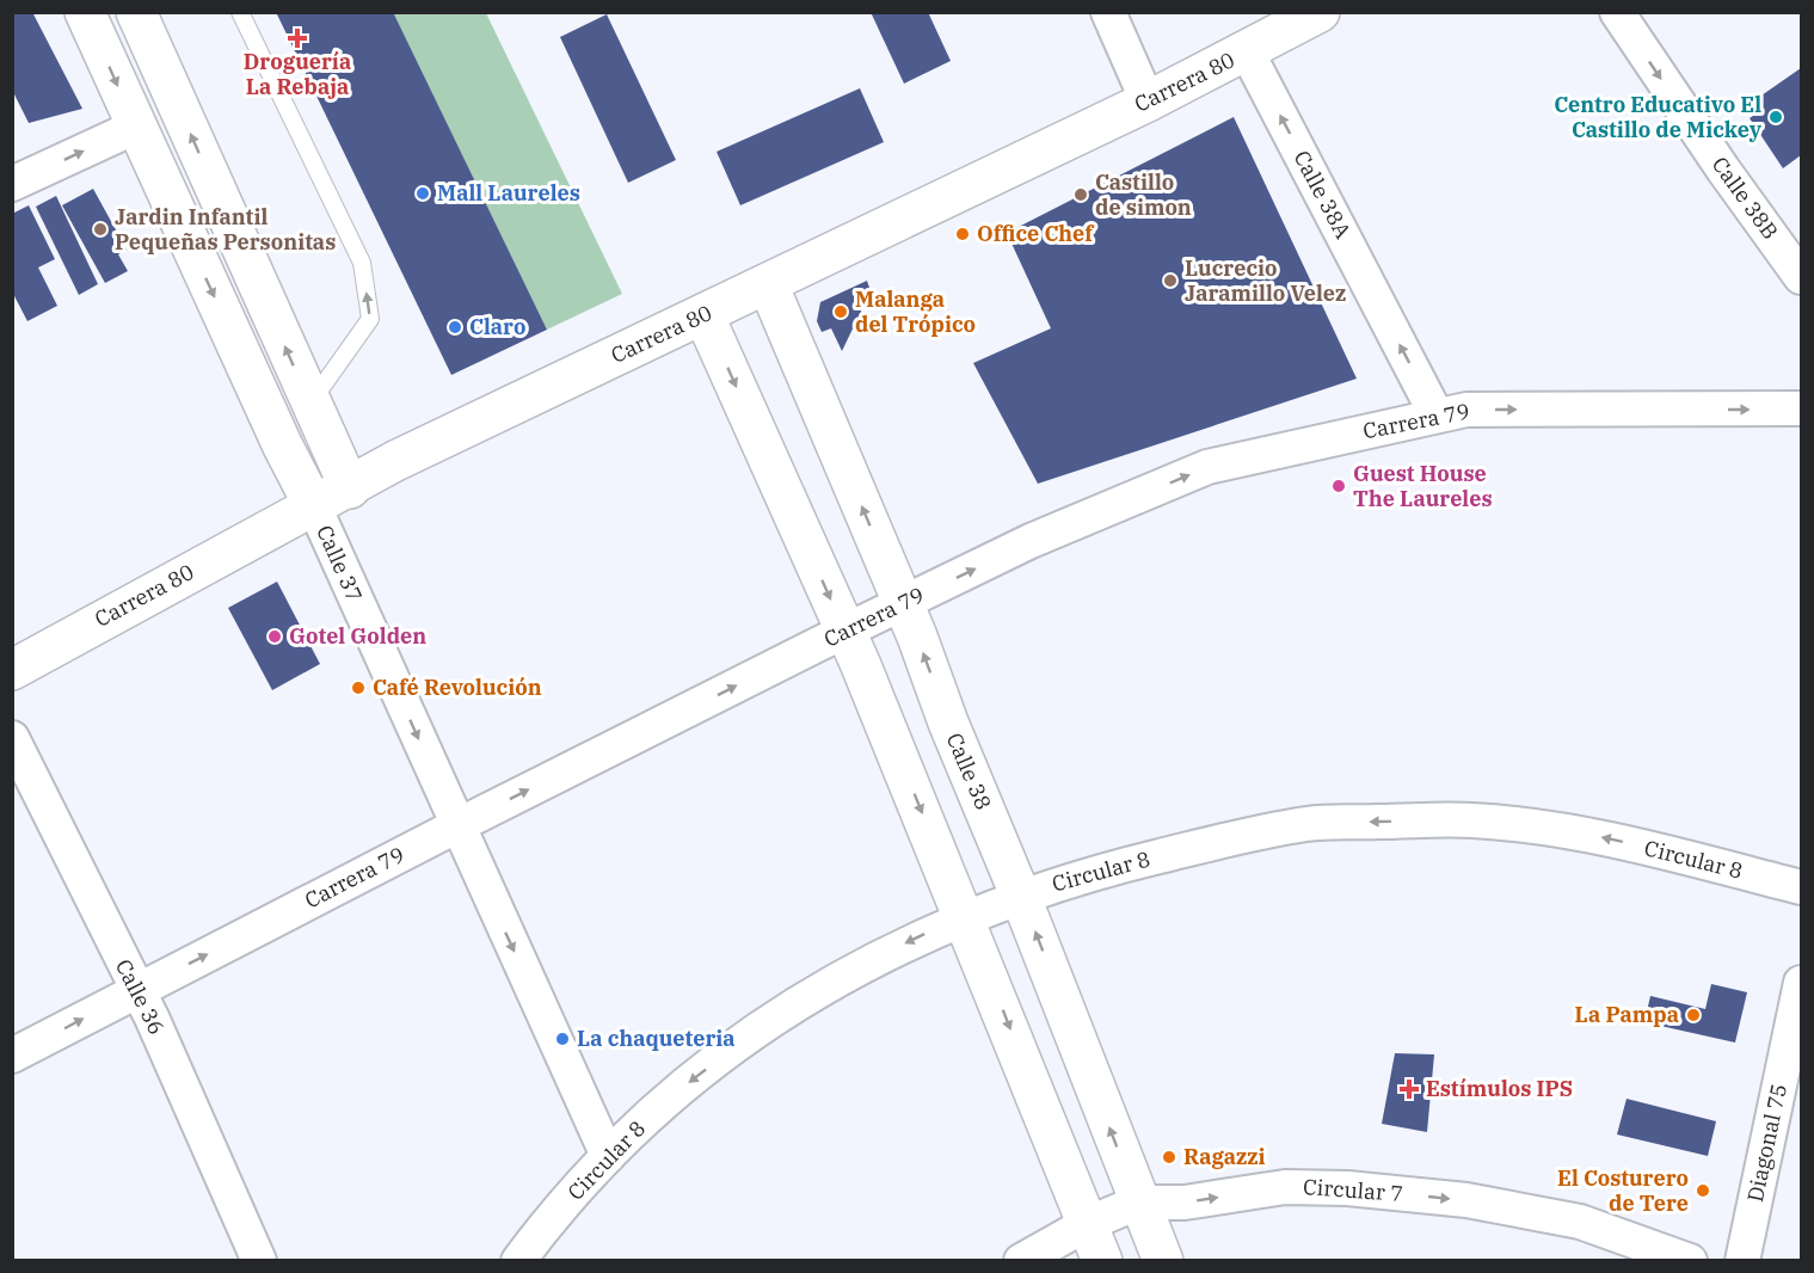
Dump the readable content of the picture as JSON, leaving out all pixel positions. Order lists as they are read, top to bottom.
{
  "streets": {
    "street": [
      "Carrera 80",
      "Calle 38A",
      "Calle 38B",
      "Carrera 79",
      "Calle 37",
      "Calle 38",
      "Circular 8",
      "Calle 36",
      "Diagonal 75",
      "Circular 7"
    ]
  },
  "crossings": [
    ["Carrera 80", "Calle 38A"],
    ["Carrera 80", "Calle 37"],
    ["Carrera 80", "Calle 38"],
    ["Calle 38A", "Carrera 79"],
    ["Carrera 79", "Calle 37"],
    ["Carrera 79", "Calle 38"],
    ["Carrera 79", "Calle 36"],
    ["Calle 37", "Circular 8"],
    ["Calle 38", "Circular 8"],
    ["Calle 38", "Circular 7"]
  ],
  "one_way": [
    "Calle 38A",
    "Calle 38B",
    "Carrera 79",
    "Circular 8",
    "Circular 7"
  ],
  "places": {
    "health": ["Droguería La Rebaja", "Estímulos IPS"],
    "other": [
      "Centro Educativo El Castillo de Mickey",
      "Mall Laureles",
      "Castillo de simon",
      "Jardin Infantil Pequeñas Personitas",
      "Office Chef",
      "Lucrecio Jaramillo Velez",
      "Malanga del Trópico",
      "Claro",
      "Guest House The Laureles",
      "Gotel Golden",
      "Café Revolución",
      "La Pampa",
      "La chaqueteria",
      "Ragazzi",
      "El Costurero de Tere"
    ]
  }
}
